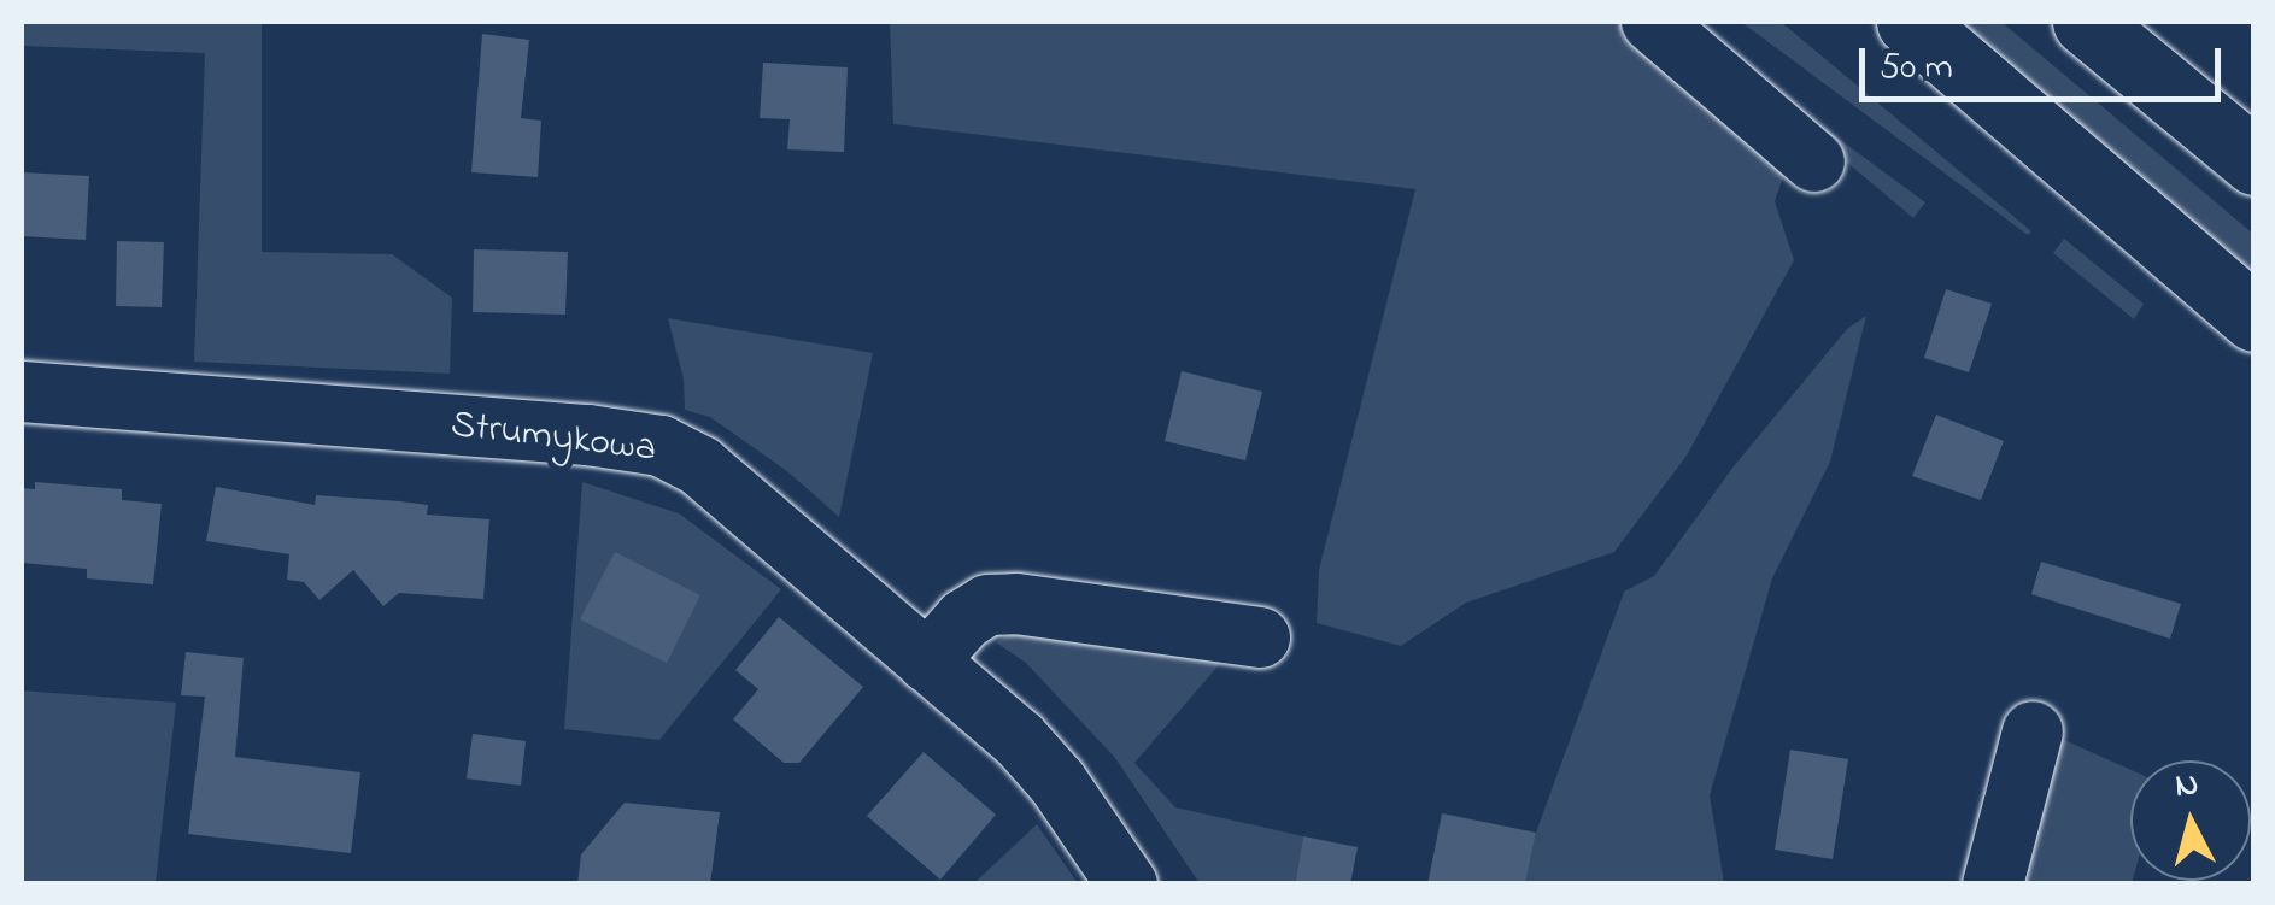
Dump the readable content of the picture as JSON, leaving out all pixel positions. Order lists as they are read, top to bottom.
{
  "streets": {
    "street": ["Strumykowa"]
  },
  "scale_bar": "50 m",
  "north": "top"
}
